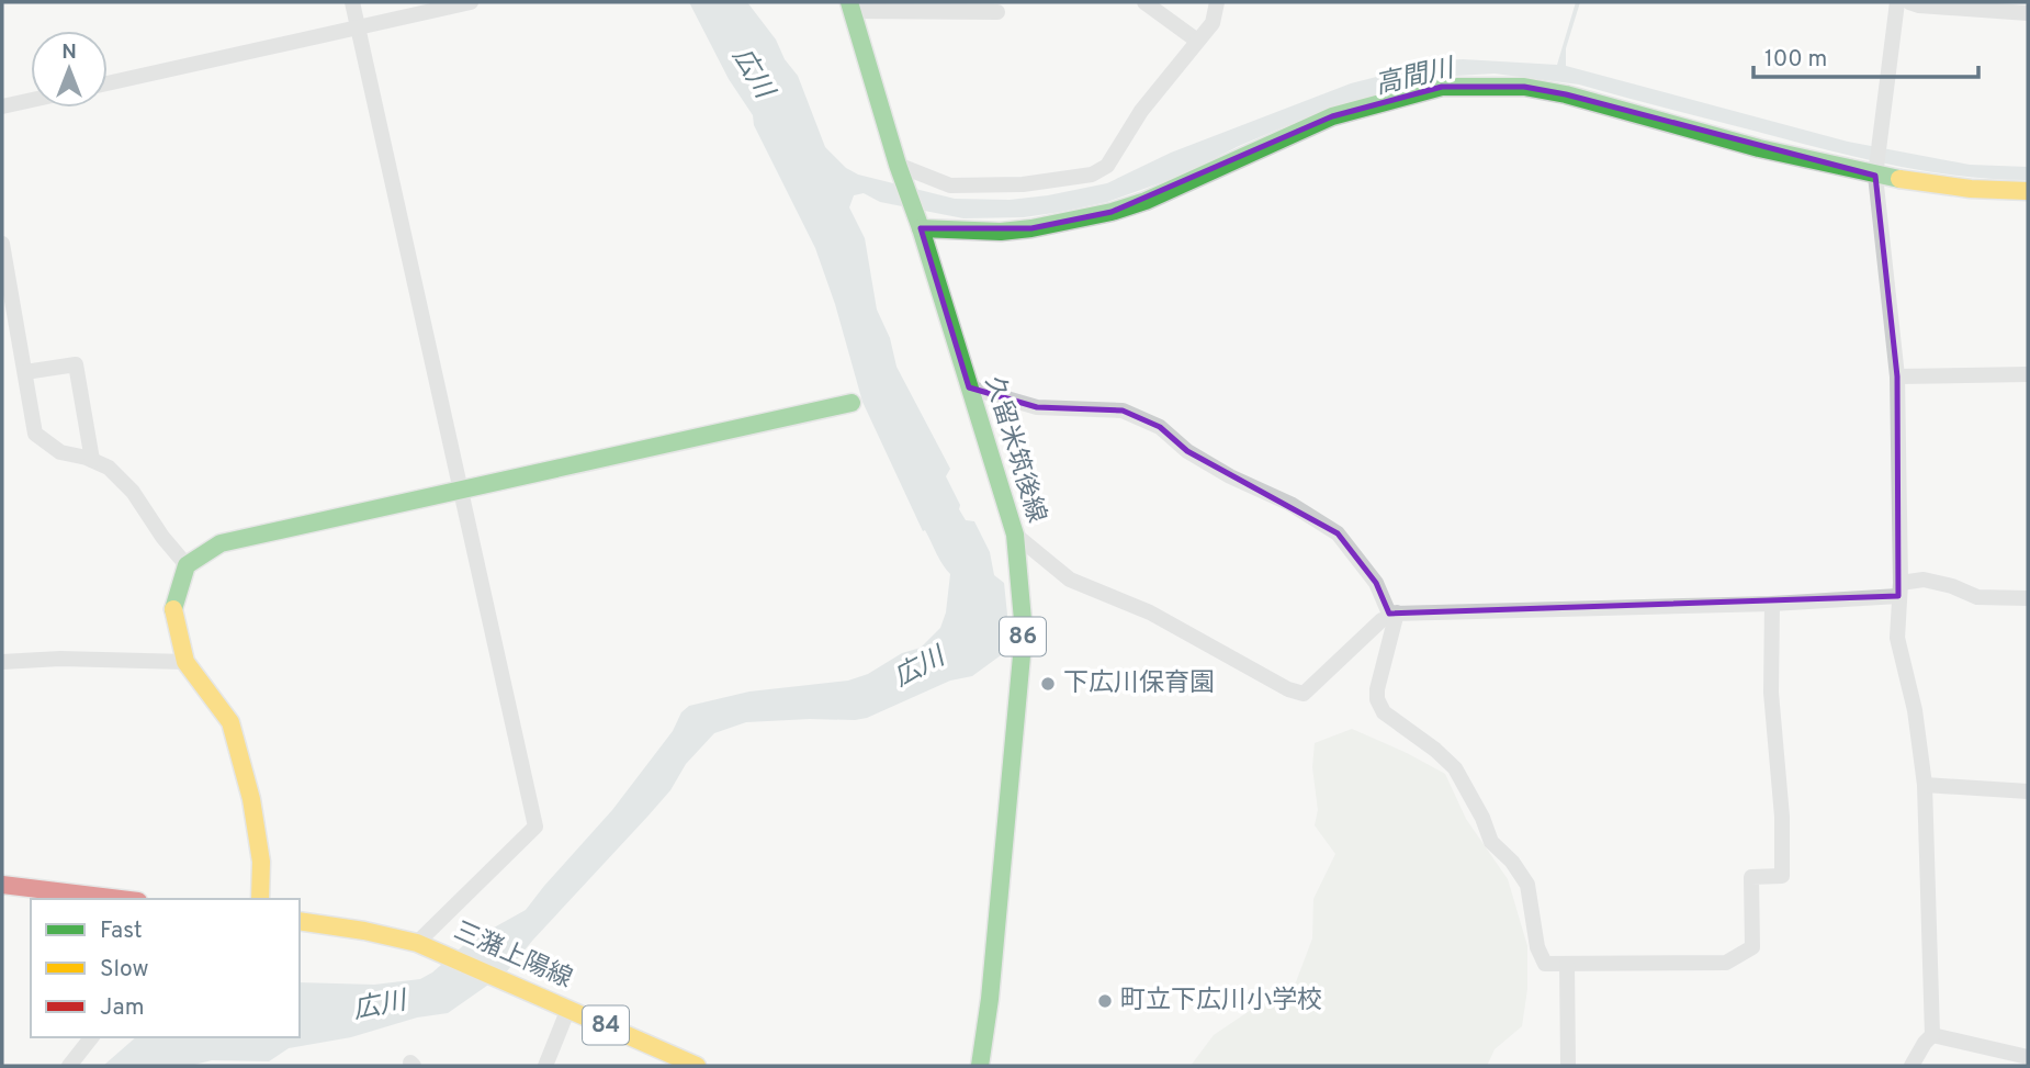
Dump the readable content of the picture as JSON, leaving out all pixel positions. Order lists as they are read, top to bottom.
{
  "streets": {
    "street": [
      "久留米筑後線",
      "86",
      "三潴上陽線",
      "84"
    ]
  },
  "water": ["広川", "高間川"],
  "places": ["下広川保育園", "町立下広川小学校"],
  "legend": ["Fast", "Slow", "Jam"],
  "scale_bar": "100 m",
  "north": "top"
}
